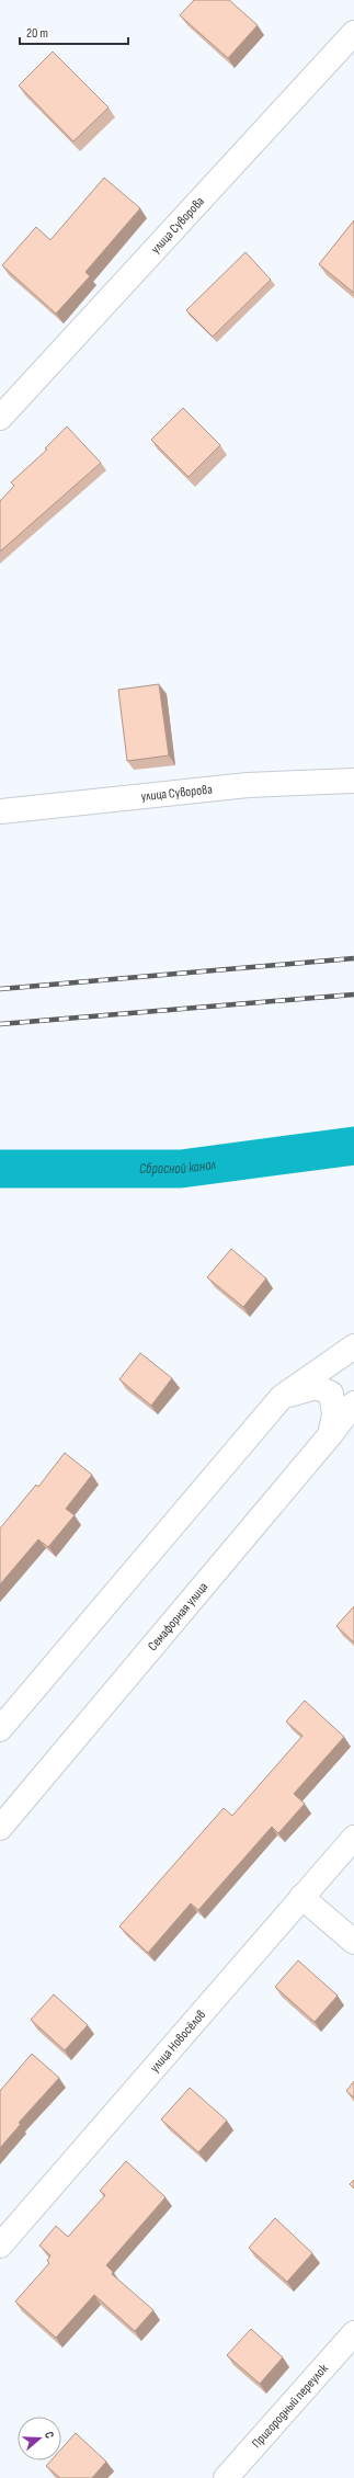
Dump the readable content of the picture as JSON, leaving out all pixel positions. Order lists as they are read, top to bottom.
{
  "streets": {
    "street": [
      "улица Суворова",
      "Семафорная улица",
      "улица Новосёлов",
      "Пригородный переулок"
    ]
  },
  "water": ["Сбросной канал"],
  "scale_bar": "20 m",
  "north": "right"
}
